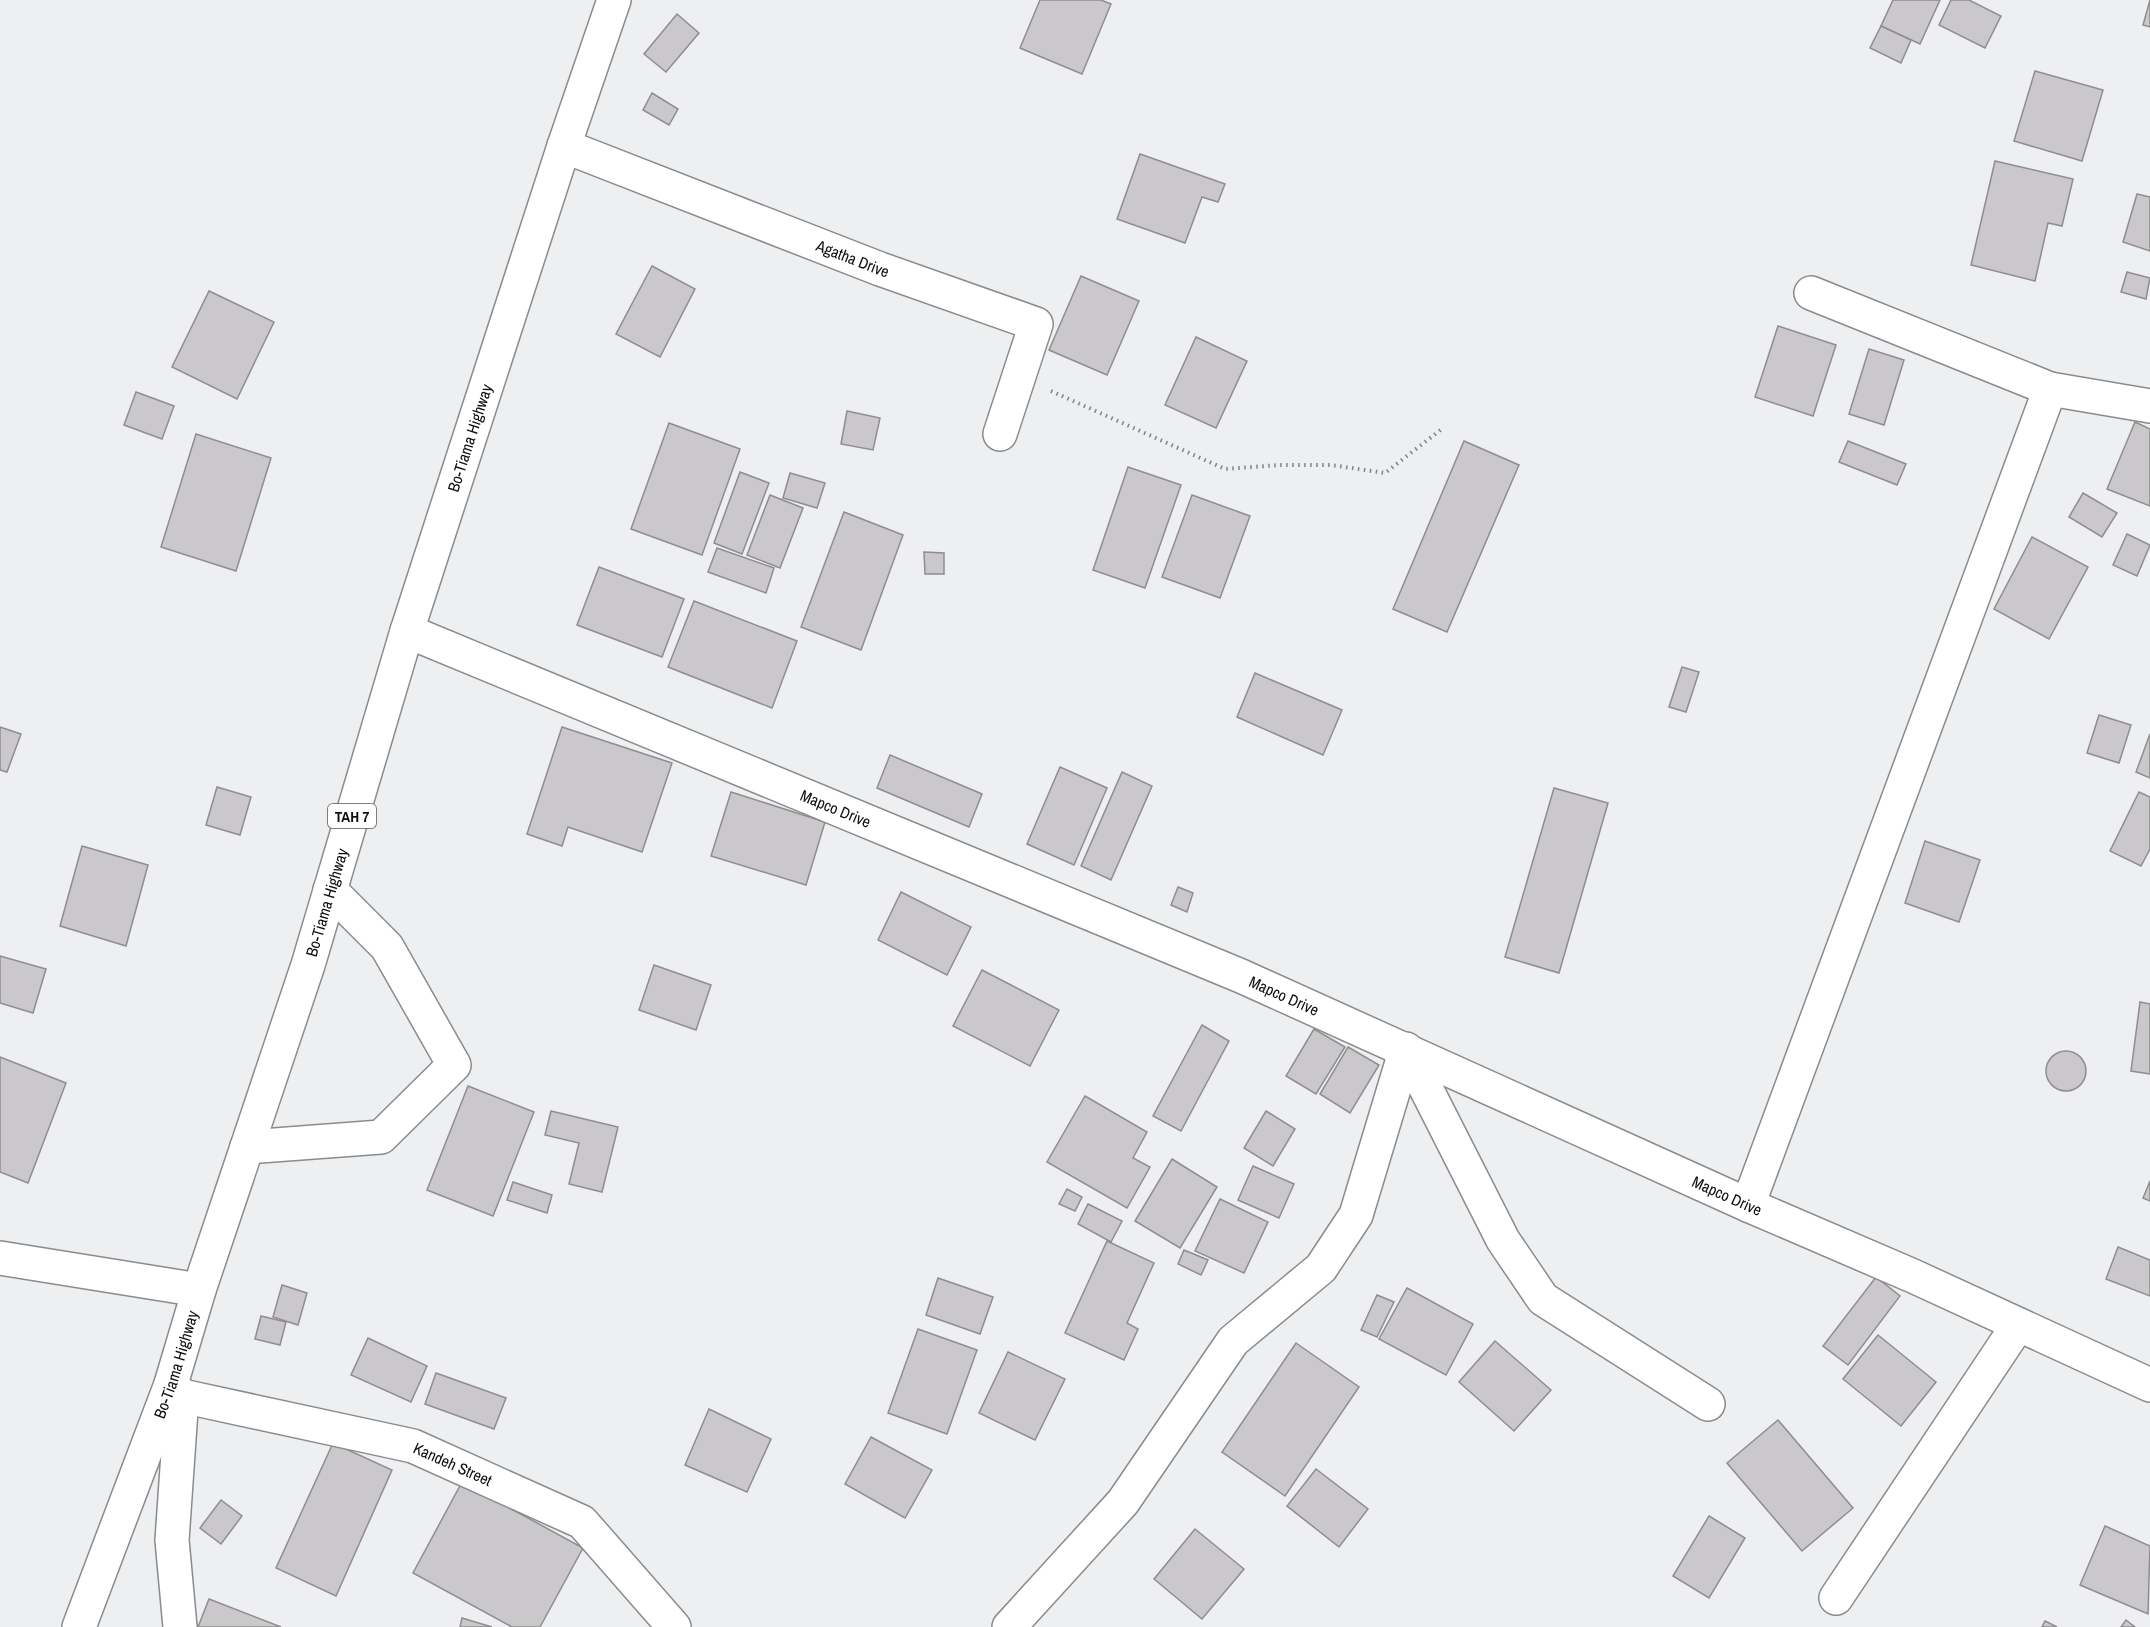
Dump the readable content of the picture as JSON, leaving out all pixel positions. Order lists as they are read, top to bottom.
{
  "streets": {
    "main road": [
      "Agatha Drive",
      "Bo-Tiama Highway",
      "Mapco Drive",
      "TAH 7",
      "Kandeh Street"
    ]
  },
  "crossings": [
    ["Agatha Drive", "Bo-Tiama Highway"],
    ["Bo-Tiama Highway", "Mapco Drive"],
    ["Bo-Tiama Highway", "Kandeh Street"]
  ]
}
